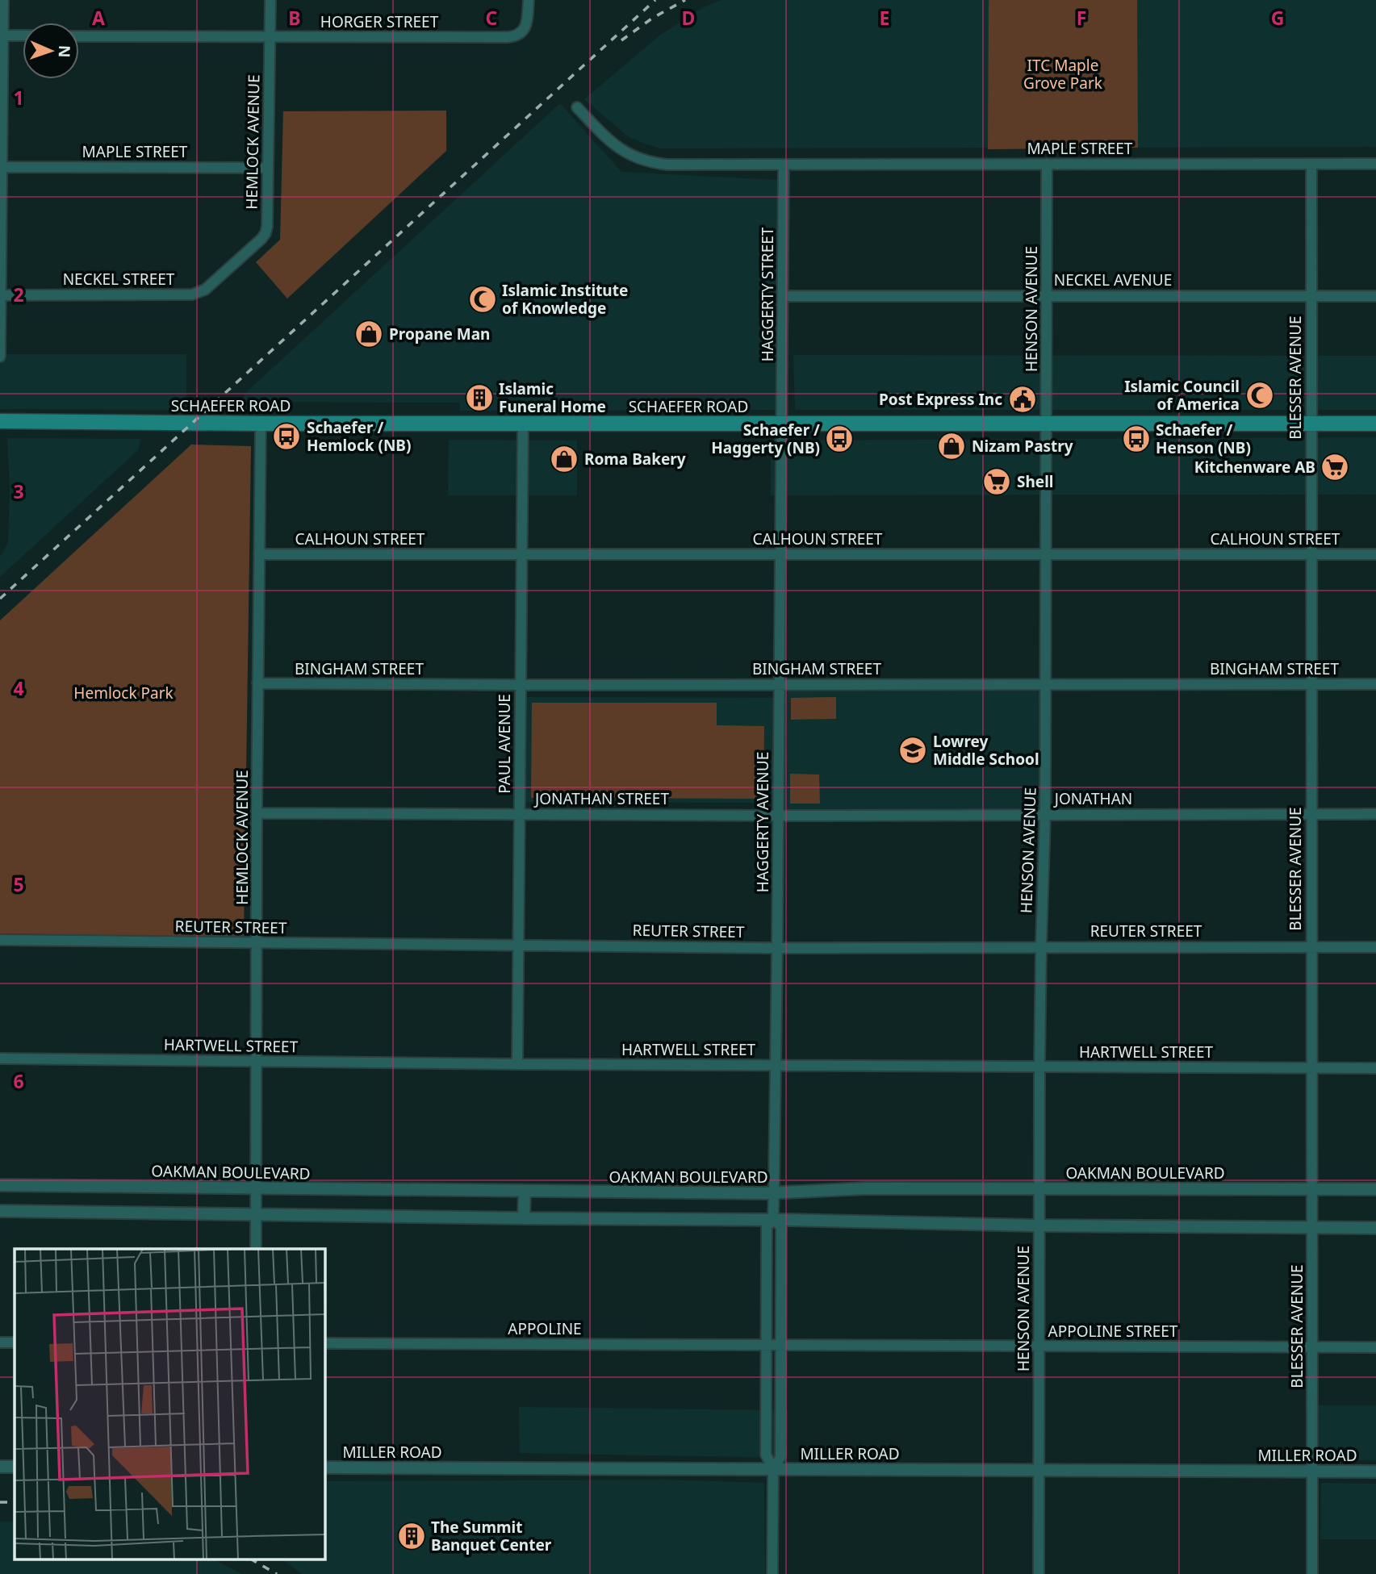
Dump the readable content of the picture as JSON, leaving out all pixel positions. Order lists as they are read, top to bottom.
{
  "streets": {
    "main road": ["SCHAEFER ROAD"],
    "street": [
      "HORGER STREET",
      "HEMLOCK AVENUE",
      "MAPLE STREET",
      "NECKEL STREET",
      "NECKEL AVENUE",
      "HAGGERTY STREET",
      "HENSON AVENUE",
      "BLESSER AVENUE",
      "CALHOUN STREET",
      "BINGHAM STREET",
      "PAUL AVENUE",
      "JONATHAN STREET",
      "JONATHAN",
      "HAGGERTY AVENUE",
      "REUTER STREET",
      "HARTWELL STREET",
      "OAKMAN BOULEVARD",
      "APPOLINE",
      "APPOLINE STREET",
      "MILLER ROAD"
    ]
  },
  "crossings": [
    ["HORGER STREET", "HEMLOCK AVENUE"],
    ["HEMLOCK AVENUE", "MAPLE STREET"],
    ["HEMLOCK AVENUE", "NECKEL STREET"],
    ["HEMLOCK AVENUE", "SCHAEFER ROAD"],
    ["HEMLOCK AVENUE", "CALHOUN STREET"],
    ["HEMLOCK AVENUE", "BINGHAM STREET"],
    ["HEMLOCK AVENUE", "JONATHAN STREET"],
    ["HEMLOCK AVENUE", "REUTER STREET"],
    ["HEMLOCK AVENUE", "HARTWELL STREET"],
    ["HEMLOCK AVENUE", "OAKMAN BOULEVARD"],
    ["MAPLE STREET", "HAGGERTY STREET"],
    ["MAPLE STREET", "HENSON AVENUE"],
    ["MAPLE STREET", "BLESSER AVENUE"],
    ["NECKEL AVENUE", "HAGGERTY STREET"],
    ["NECKEL AVENUE", "HENSON AVENUE"],
    ["NECKEL AVENUE", "BLESSER AVENUE"],
    ["HAGGERTY STREET", "SCHAEFER ROAD"],
    ["HAGGERTY STREET", "HAGGERTY AVENUE"],
    ["HENSON AVENUE", "SCHAEFER ROAD"],
    ["HENSON AVENUE", "CALHOUN STREET"],
    ["HENSON AVENUE", "BINGHAM STREET"],
    ["HENSON AVENUE", "JONATHAN"],
    ["HENSON AVENUE", "REUTER STREET"],
    ["HENSON AVENUE", "HARTWELL STREET"],
    ["HENSON AVENUE", "OAKMAN BOULEVARD"],
    ["HENSON AVENUE", "APPOLINE STREET"],
    ["HENSON AVENUE", "MILLER ROAD"],
    ["BLESSER AVENUE", "SCHAEFER ROAD"],
    ["BLESSER AVENUE", "CALHOUN STREET"],
    ["BLESSER AVENUE", "BINGHAM STREET"],
    ["BLESSER AVENUE", "JONATHAN"],
    ["BLESSER AVENUE", "REUTER STREET"],
    ["BLESSER AVENUE", "HARTWELL STREET"],
    ["BLESSER AVENUE", "OAKMAN BOULEVARD"],
    ["BLESSER AVENUE", "APPOLINE STREET"],
    ["BLESSER AVENUE", "MILLER ROAD"],
    ["SCHAEFER ROAD", "PAUL AVENUE"],
    ["SCHAEFER ROAD", "HAGGERTY AVENUE"],
    ["CALHOUN STREET", "PAUL AVENUE"],
    ["CALHOUN STREET", "HAGGERTY AVENUE"],
    ["BINGHAM STREET", "PAUL AVENUE"],
    ["BINGHAM STREET", "HAGGERTY AVENUE"],
    ["PAUL AVENUE", "JONATHAN STREET"],
    ["PAUL AVENUE", "REUTER STREET"],
    ["PAUL AVENUE", "HARTWELL STREET"],
    ["JONATHAN STREET", "JONATHAN"],
    ["JONATHAN STREET", "HAGGERTY AVENUE"],
    ["JONATHAN", "HAGGERTY AVENUE"],
    ["HAGGERTY AVENUE", "REUTER STREET"],
    ["HAGGERTY AVENUE", "HARTWELL STREET"],
    ["HAGGERTY AVENUE", "OAKMAN BOULEVARD"],
    ["HAGGERTY AVENUE", "APPOLINE"],
    ["HAGGERTY AVENUE", "APPOLINE STREET"],
    ["HAGGERTY AVENUE", "MILLER ROAD"],
    ["APPOLINE", "APPOLINE STREET"]
  ],
  "parks": ["ITC Maple Grove Park", "Hemlock Park"],
  "places": {
    "mosque": ["Islamic Institute of Knowledge", "Islamic Council of America"],
    "shop": ["Propane Man", "Nizam Pastry", "Roma Bakery"],
    "building": ["Islamic Funeral Home", "The Summit Banquet Center"],
    "public building": ["Post Express Inc"],
    "bus stop": ["Schaefer / Hemlock (NB)", "Schaefer / Haggerty (NB)", "Schaefer / Henson (NB)"],
    "supermarket": ["Kitchenware AB", "Shell"],
    "school or university": ["Lowrey Middle School"]
  },
  "north": "right",
  "grid": {
    "columns": [
      "A",
      "B",
      "C",
      "D",
      "E",
      "F",
      "G"
    ],
    "rows": [
      "1",
      "2",
      "3",
      "4",
      "5",
      "6"
    ]
  }
}
